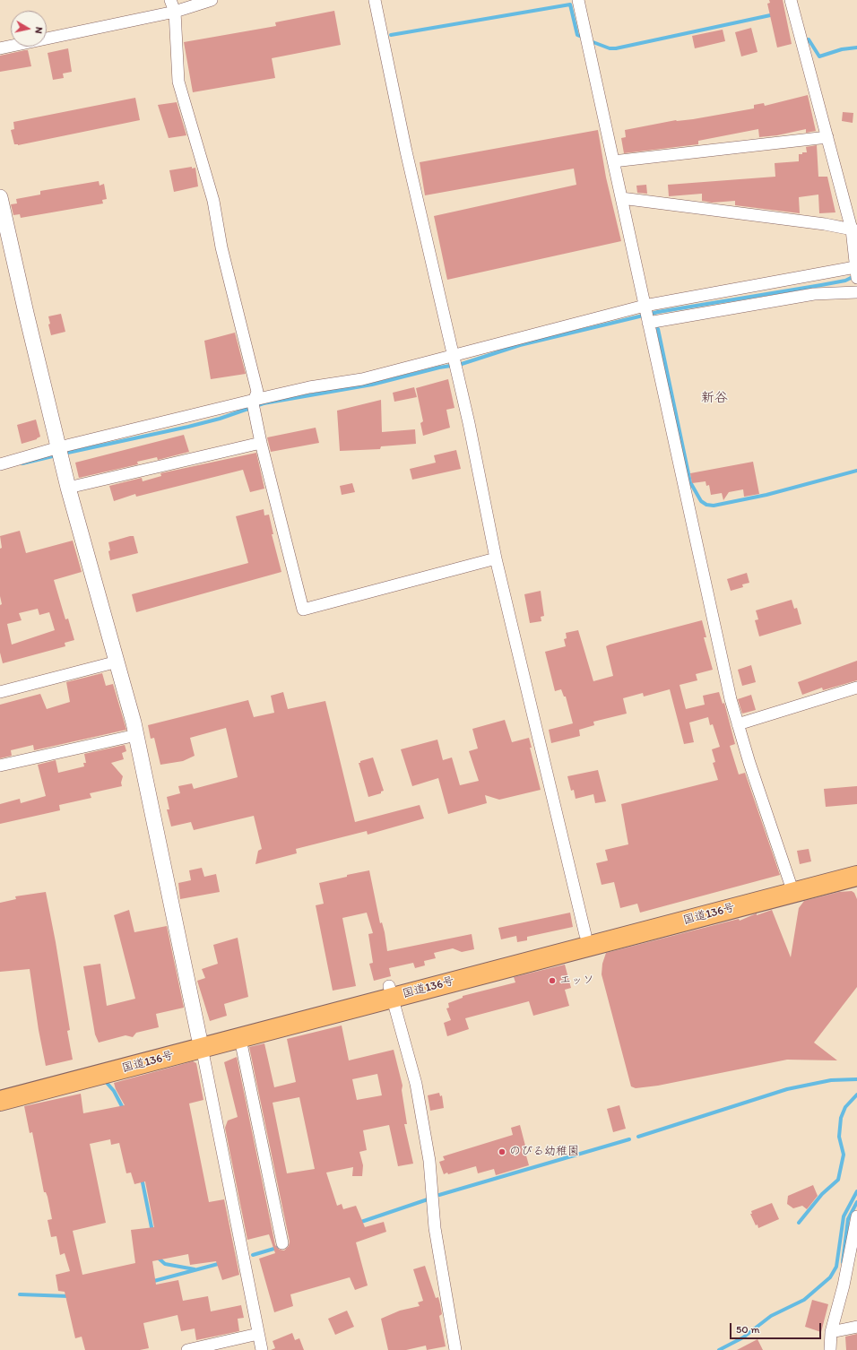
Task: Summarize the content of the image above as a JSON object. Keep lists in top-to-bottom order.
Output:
{
  "streets": {
    "highway": ["国道136号"]
  },
  "districts": ["新谷"],
  "places": ["エッソ", "のびる幼稚園"],
  "scale_bar": "50 m",
  "north": "right"
}
